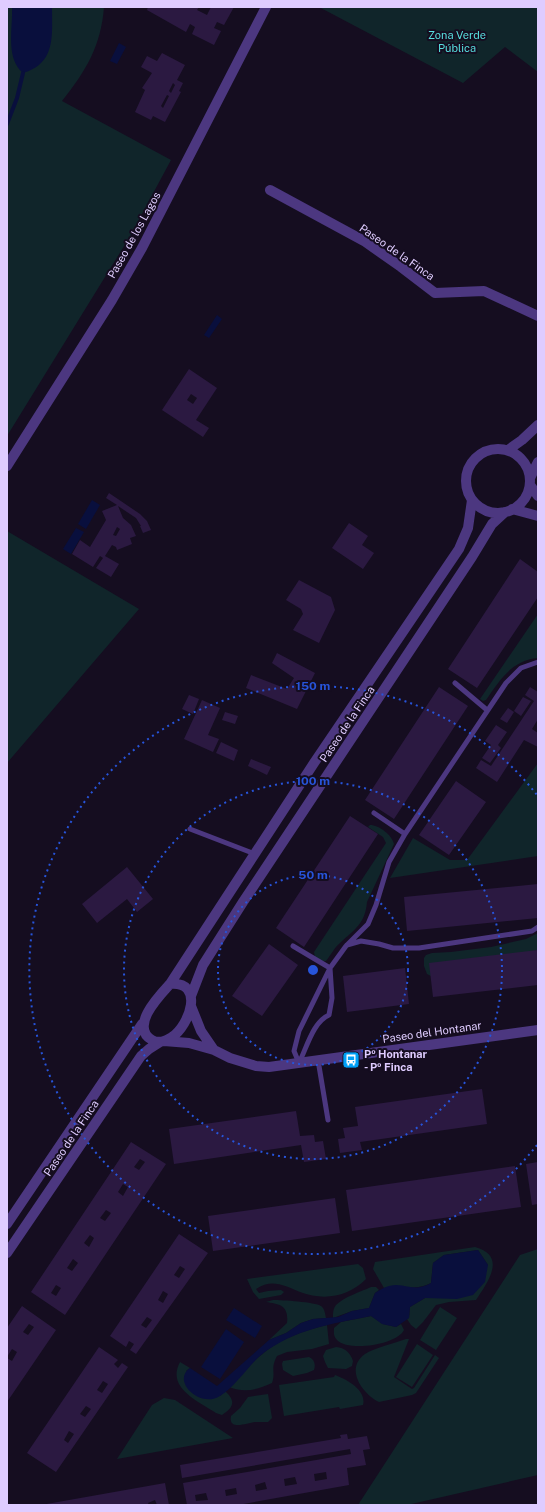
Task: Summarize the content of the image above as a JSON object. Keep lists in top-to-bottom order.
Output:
{
  "streets": {
    "street": ["Paseo de los Lagos", "Paseo de la Finca", "Paseo del Hontanar"]
  },
  "crossings": [
    ["Paseo de la Finca", "Paseo del Hontanar"]
  ],
  "parks": ["Zona Verde Pública"],
  "places": {
    "bus stop": ["Pº Hontanar - Pº Finca"]
  },
  "rings": ["150 m", "100 m", "50 m"]
}
